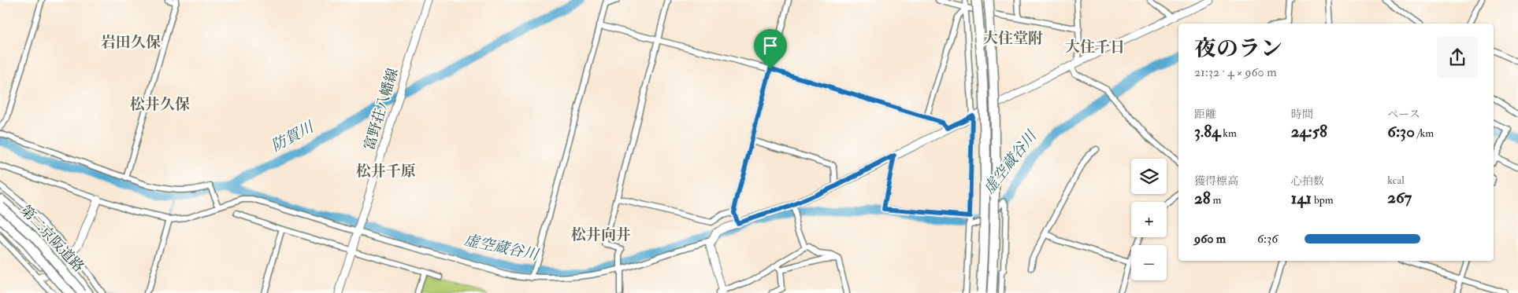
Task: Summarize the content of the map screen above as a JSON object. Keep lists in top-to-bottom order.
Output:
{
  "streets": {
    "highway": ["第二京阪道路"],
    "street": ["富野荘八幡線"]
  },
  "districts": [
    "大住堂附",
    "岩田久保",
    "大住千日",
    "松井久保",
    "松井千原",
    "松井向井"
  ],
  "water": ["防賀川", "虚空蔵谷川"],
  "page": {
    "heading": ["夜のラン", "21:32 · 4 × 960 m"],
    "stats": [
      ["距離", "3.84 km"],
      ["時間", "24:58"],
      ["ペース", "6:30 /km"],
      ["獲得標高", "28 m"],
      ["心拍数", "141 bpm"],
      ["kcal", "267"]
    ],
    "map_buttons": ["+", "−"],
    "list": [
      {
        "name": "960 m",
        "note": "6:36"
      }
    ]
  }
}
